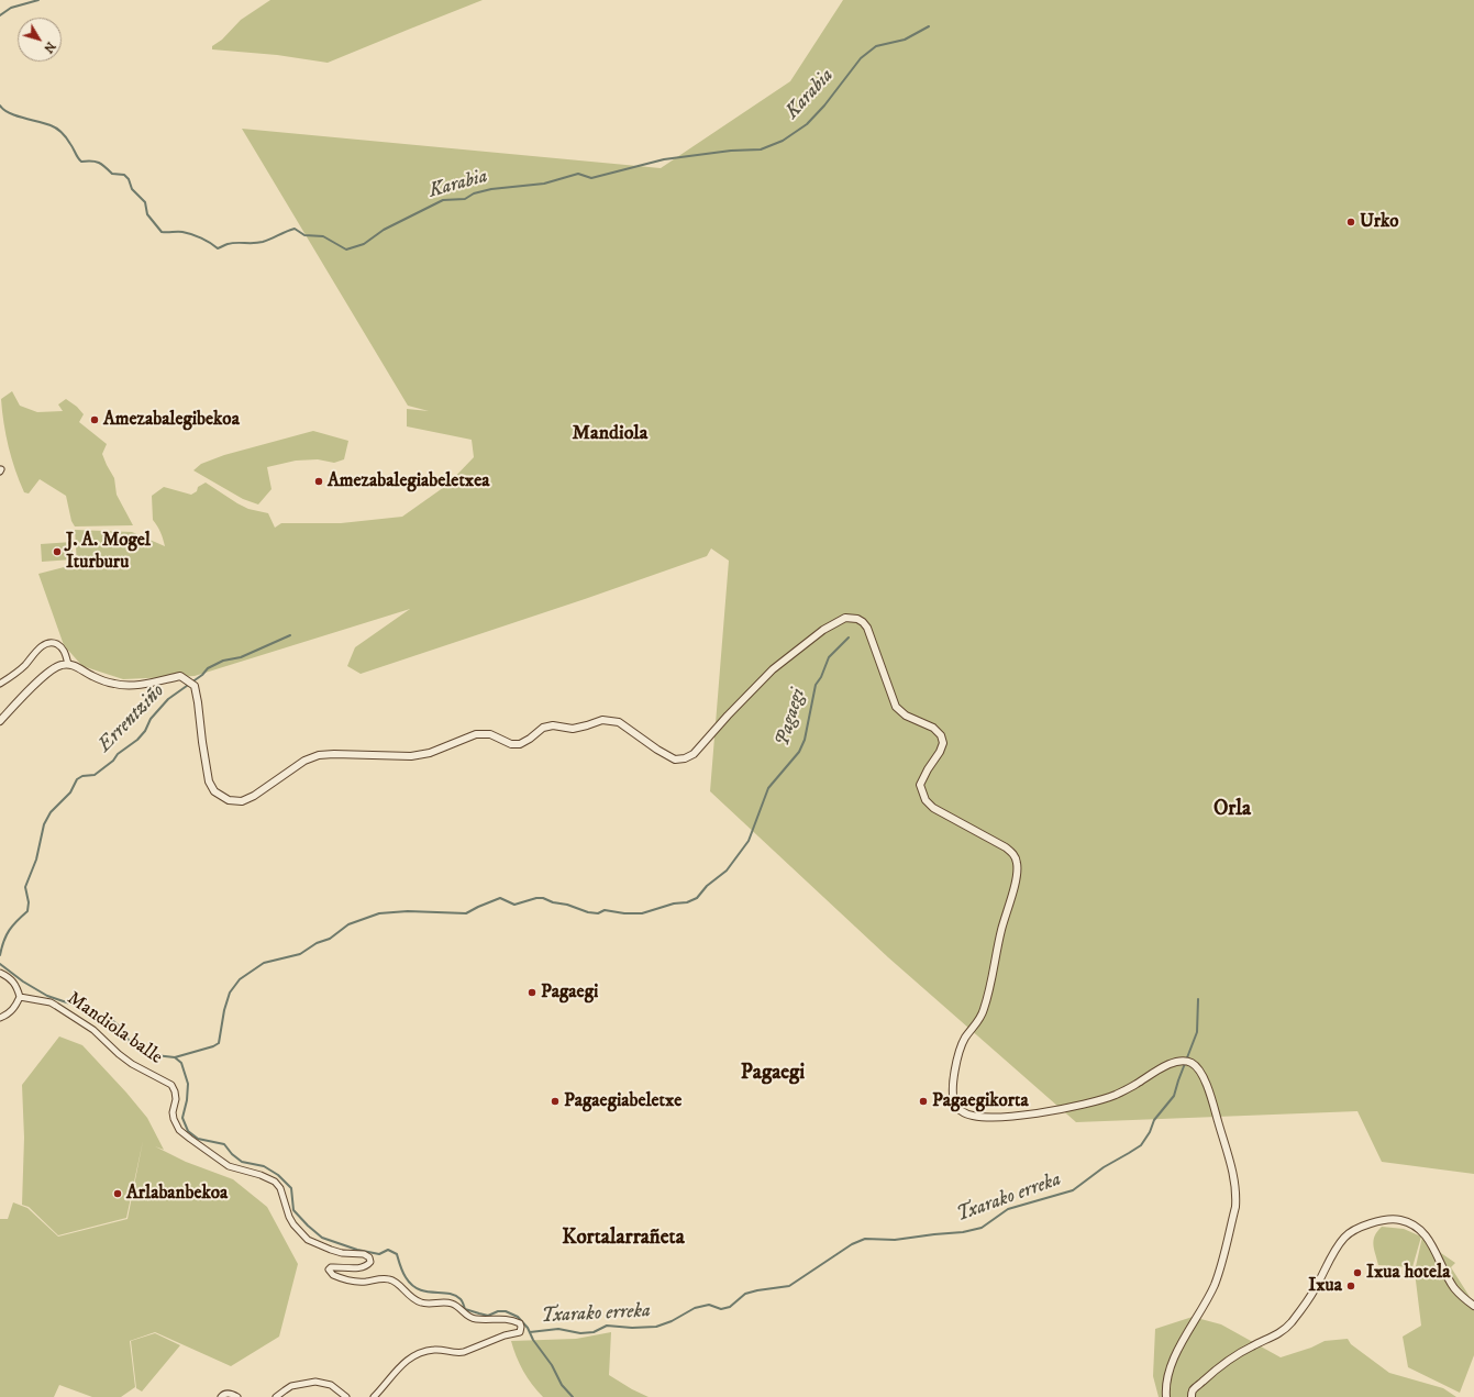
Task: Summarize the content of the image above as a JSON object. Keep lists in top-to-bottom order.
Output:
{
  "streets": {
    "street": ["Mandiola balle"]
  },
  "districts": [
    "Mandiola",
    "Orla",
    "Pagaegi",
    "Kortalarrañeta"
  ],
  "water": [
    "Karabia",
    "Pagaegi",
    "Errentziño",
    "Txarako erreka"
  ],
  "places": [
    "Urko",
    "Amezabalegibekoa",
    "Amezabalegiabeletxea",
    "J. A. Mogel Iturburu",
    "Pagaegi",
    "Pagaegiabeletxe",
    "Pagaegikorta",
    "Arlabanbekoa",
    "Ixua hotela",
    "Ixua"
  ],
  "north": "bottom right"
}
